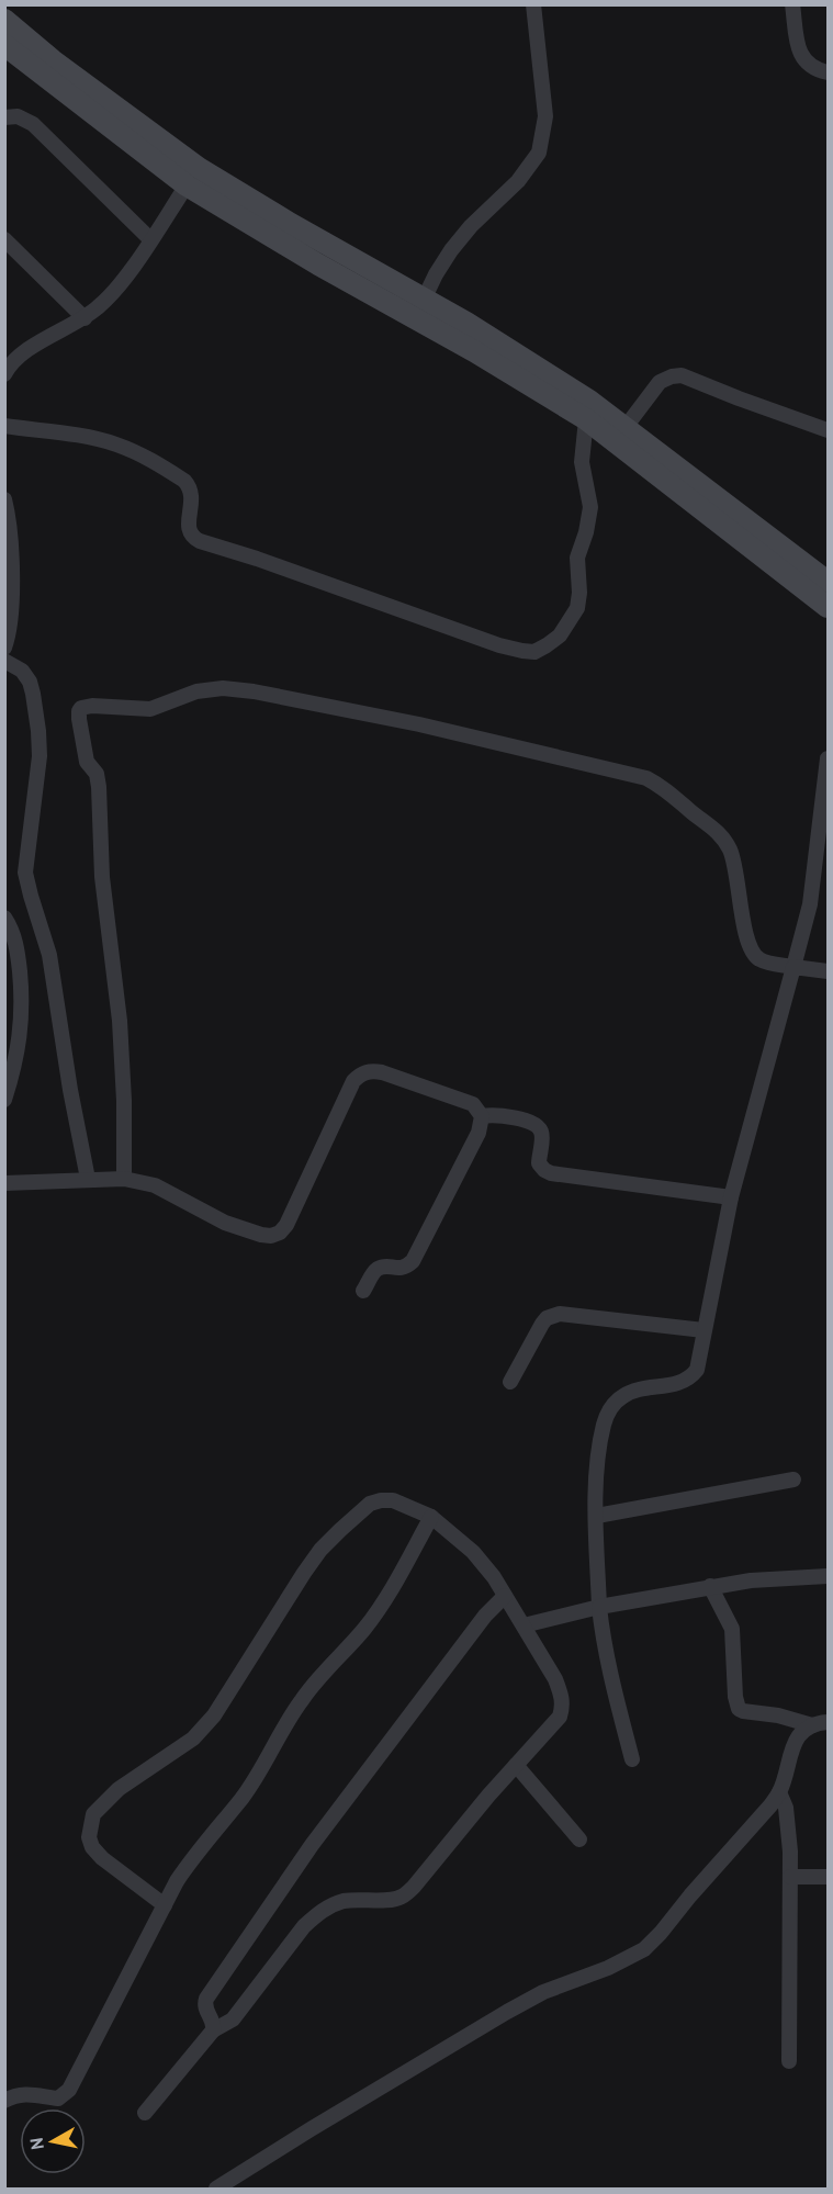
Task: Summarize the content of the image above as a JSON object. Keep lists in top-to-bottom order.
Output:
{
  "north": "left"
}
